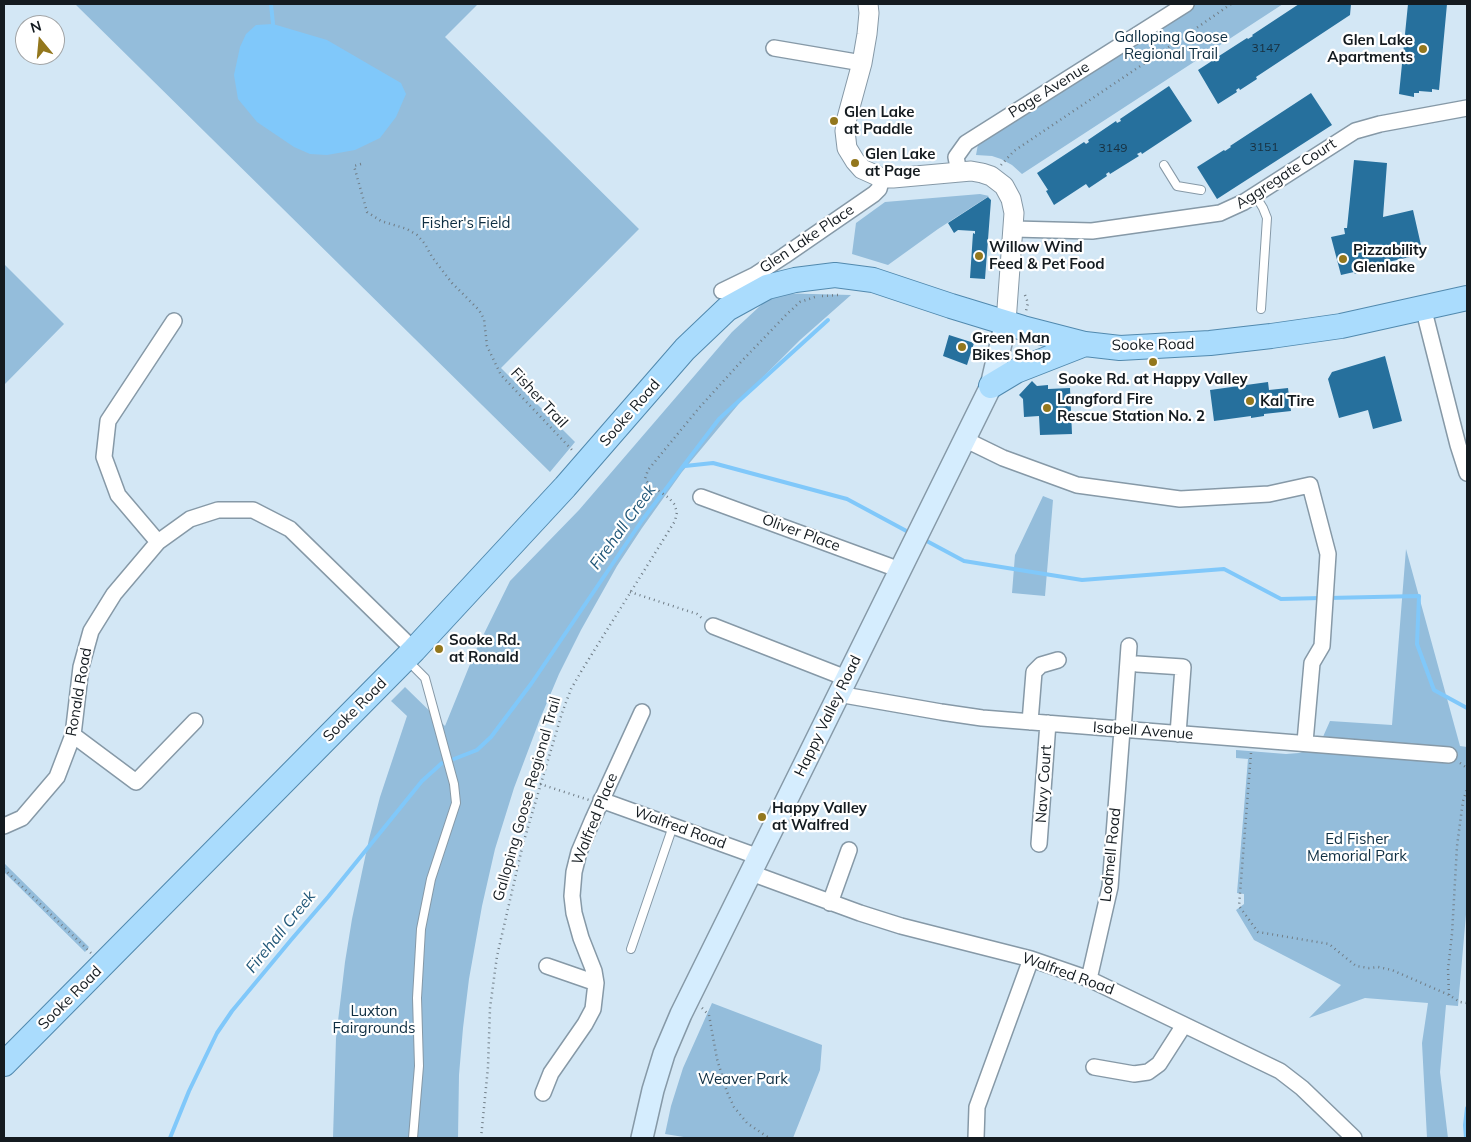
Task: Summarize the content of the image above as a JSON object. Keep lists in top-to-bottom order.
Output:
{
  "streets": {
    "main road": ["Sooke Road", "Happy Valley Road"],
    "street": [
      "Page Avenue",
      "Aggregate Court",
      "Glen Lake Place",
      "Oliver Place",
      "Ronald Road",
      "Isabell Avenue",
      "Navy Court",
      "Walfred Place",
      "Walfred Road",
      "Lodmell Road"
    ],
    "path": ["Fisher Trail", "Galloping Goose Regional Trail"]
  },
  "crossings": [
    ["Sooke Road", "Fisher Trail"],
    ["Sooke Road", "Ronald Road"],
    ["Sooke Road", "Happy Valley Road"],
    ["Oliver Place", "Happy Valley Road"],
    ["Happy Valley Road", "Isabell Avenue"],
    ["Happy Valley Road", "Walfred Road"],
    ["Isabell Avenue", "Navy Court"],
    ["Isabell Avenue", "Lodmell Road"],
    ["Walfred Place", "Walfred Road"],
    ["Walfred Road", "Lodmell Road"]
  ],
  "water": ["Firehall Creek"],
  "parks": [
    "Galloping Goose Regional Trail",
    "Fisher's Field",
    "Ed Fisher Memorial Park",
    "Luxton Fairgrounds",
    "Weaver Park"
  ],
  "places": [
    "Glen Lake Apartments",
    "Glen Lake at Paddle",
    "Glen Lake at Page",
    "Willow Wind Feed & Pet Food",
    "Pizzability Glenlake",
    "Green Man Bikes Shop",
    "Sooke Rd. at Happy Valley",
    "Kal Tire",
    "Langford Fire Rescue Station No. 2",
    "Sooke Rd. at Ronald",
    "Happy Valley at Walfred"
  ],
  "house_numbers": ["3147", "3151", "3149"],
  "north": "top"
}
